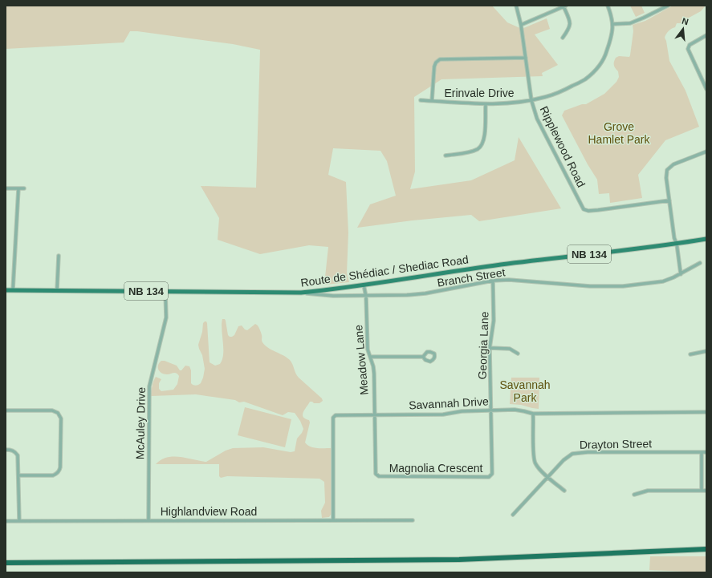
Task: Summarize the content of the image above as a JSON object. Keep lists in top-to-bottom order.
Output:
{
  "streets": {
    "main road": ["NB 134", "Route de Shédiac / Shediac Road"],
    "street": [
      "Erinvale Drive",
      "Ripplewood Road",
      "Branch Street",
      "Georgia Lane",
      "Meadow Lane",
      "Savannah Drive",
      "McAuley Drive",
      "Drayton Street",
      "Magnolia Crescent",
      "Highlandview Road"
    ]
  },
  "crossings": [
    ["Erinvale Drive", "Ripplewood Road"],
    ["Route de Shédiac / Shediac Road", "Branch Street"],
    ["Route de Shédiac / Shediac Road", "Meadow Lane"],
    ["Route de Shédiac / Shediac Road", "McAuley Drive"],
    ["Branch Street", "Georgia Lane"],
    ["Branch Street", "Meadow Lane"],
    ["Georgia Lane", "Savannah Drive"],
    ["Georgia Lane", "Magnolia Crescent"],
    ["Meadow Lane", "Savannah Drive"],
    ["Meadow Lane", "Magnolia Crescent"],
    ["Savannah Drive", "Magnolia Crescent"],
    ["Savannah Drive", "Highlandview Road"],
    ["McAuley Drive", "Highlandview Road"]
  ],
  "parks": ["Grove Hamlet Park", "Savannah Park"],
  "north": "top"
}
